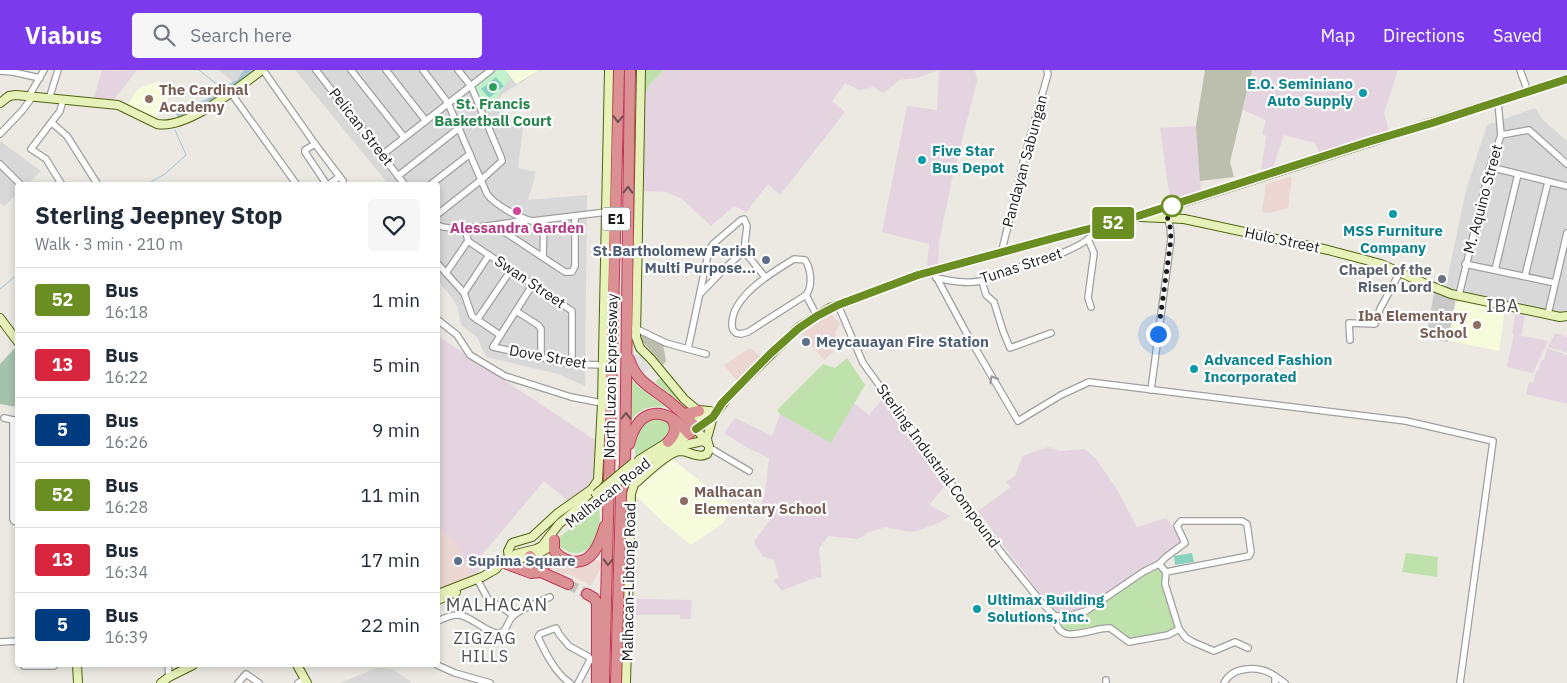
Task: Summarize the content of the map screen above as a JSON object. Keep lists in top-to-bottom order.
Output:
{
  "streets": {
    "highway": ["E1", "North Luzon Expressway"],
    "main road": ["Hulo Street", "Malhacan Road", "Malhacan-Libtong Road"],
    "street": [
      "Pelican Street",
      "Pandayan Sabungan",
      "M. Aquino Street",
      "Tunas Street",
      "Swan Street",
      "Dove Street",
      "Sterling Industrial Compound"
    ]
  },
  "crossings": [
    ["Pandayan Sabungan", "Malhacan Road"],
    ["M. Aquino Street", "Hulo Street"],
    ["M. Aquino Street", "Malhacan Road"],
    ["Hulo Street", "Malhacan Road"],
    ["Tunas Street", "Malhacan Road"],
    ["Swan Street", "Dove Street"],
    ["North Luzon Expressway", "Malhacan Road"],
    ["Sterling Industrial Compound", "Malhacan Road"]
  ],
  "districts": ["IBA", "MALHACAN", "ZIGZAG HILLS"],
  "places": [
    "St. Francis Basketball Court",
    "E.O. Seminiano Auto Supply",
    "The Cardinal Academy",
    "Five Star Bus Depot",
    "Alessandra Garden",
    "MSS Furniture Company",
    "St.Bartholomew Parish Multi Purpose...",
    "Chapel of the Risen Lord",
    "Iba Elementary School",
    "Meycauayan Fire Station",
    "Advanced Fashion Incorporated",
    "Malhacan Elementary School",
    "Supima Square",
    "Ultimax Building Solutions, Inc."
  ],
  "lines": ["bus line 52"],
  "page": {
    "header": "Viabus",
    "search": "Search here",
    "nav": ["Map", "Directions", "Saved"],
    "on_map": "52",
    "heading": ["Sterling Jeepney Stop", "Walk · 3 min · 210 m"],
    "list": [
      {
        "mark": "52",
        "name": "Bus",
        "note": "16:18",
        "value": "1 min"
      },
      {
        "mark": "13",
        "name": "Bus",
        "note": "16:22",
        "value": "5 min"
      },
      {
        "mark": "5",
        "name": "Bus",
        "note": "16:26",
        "value": "9 min"
      },
      {
        "mark": "52",
        "name": "Bus",
        "note": "16:28",
        "value": "11 min"
      },
      {
        "mark": "13",
        "name": "Bus",
        "note": "16:34",
        "value": "17 min"
      },
      {
        "mark": "5",
        "name": "Bus",
        "note": "16:39",
        "value": "22 min"
      }
    ]
  }
}
